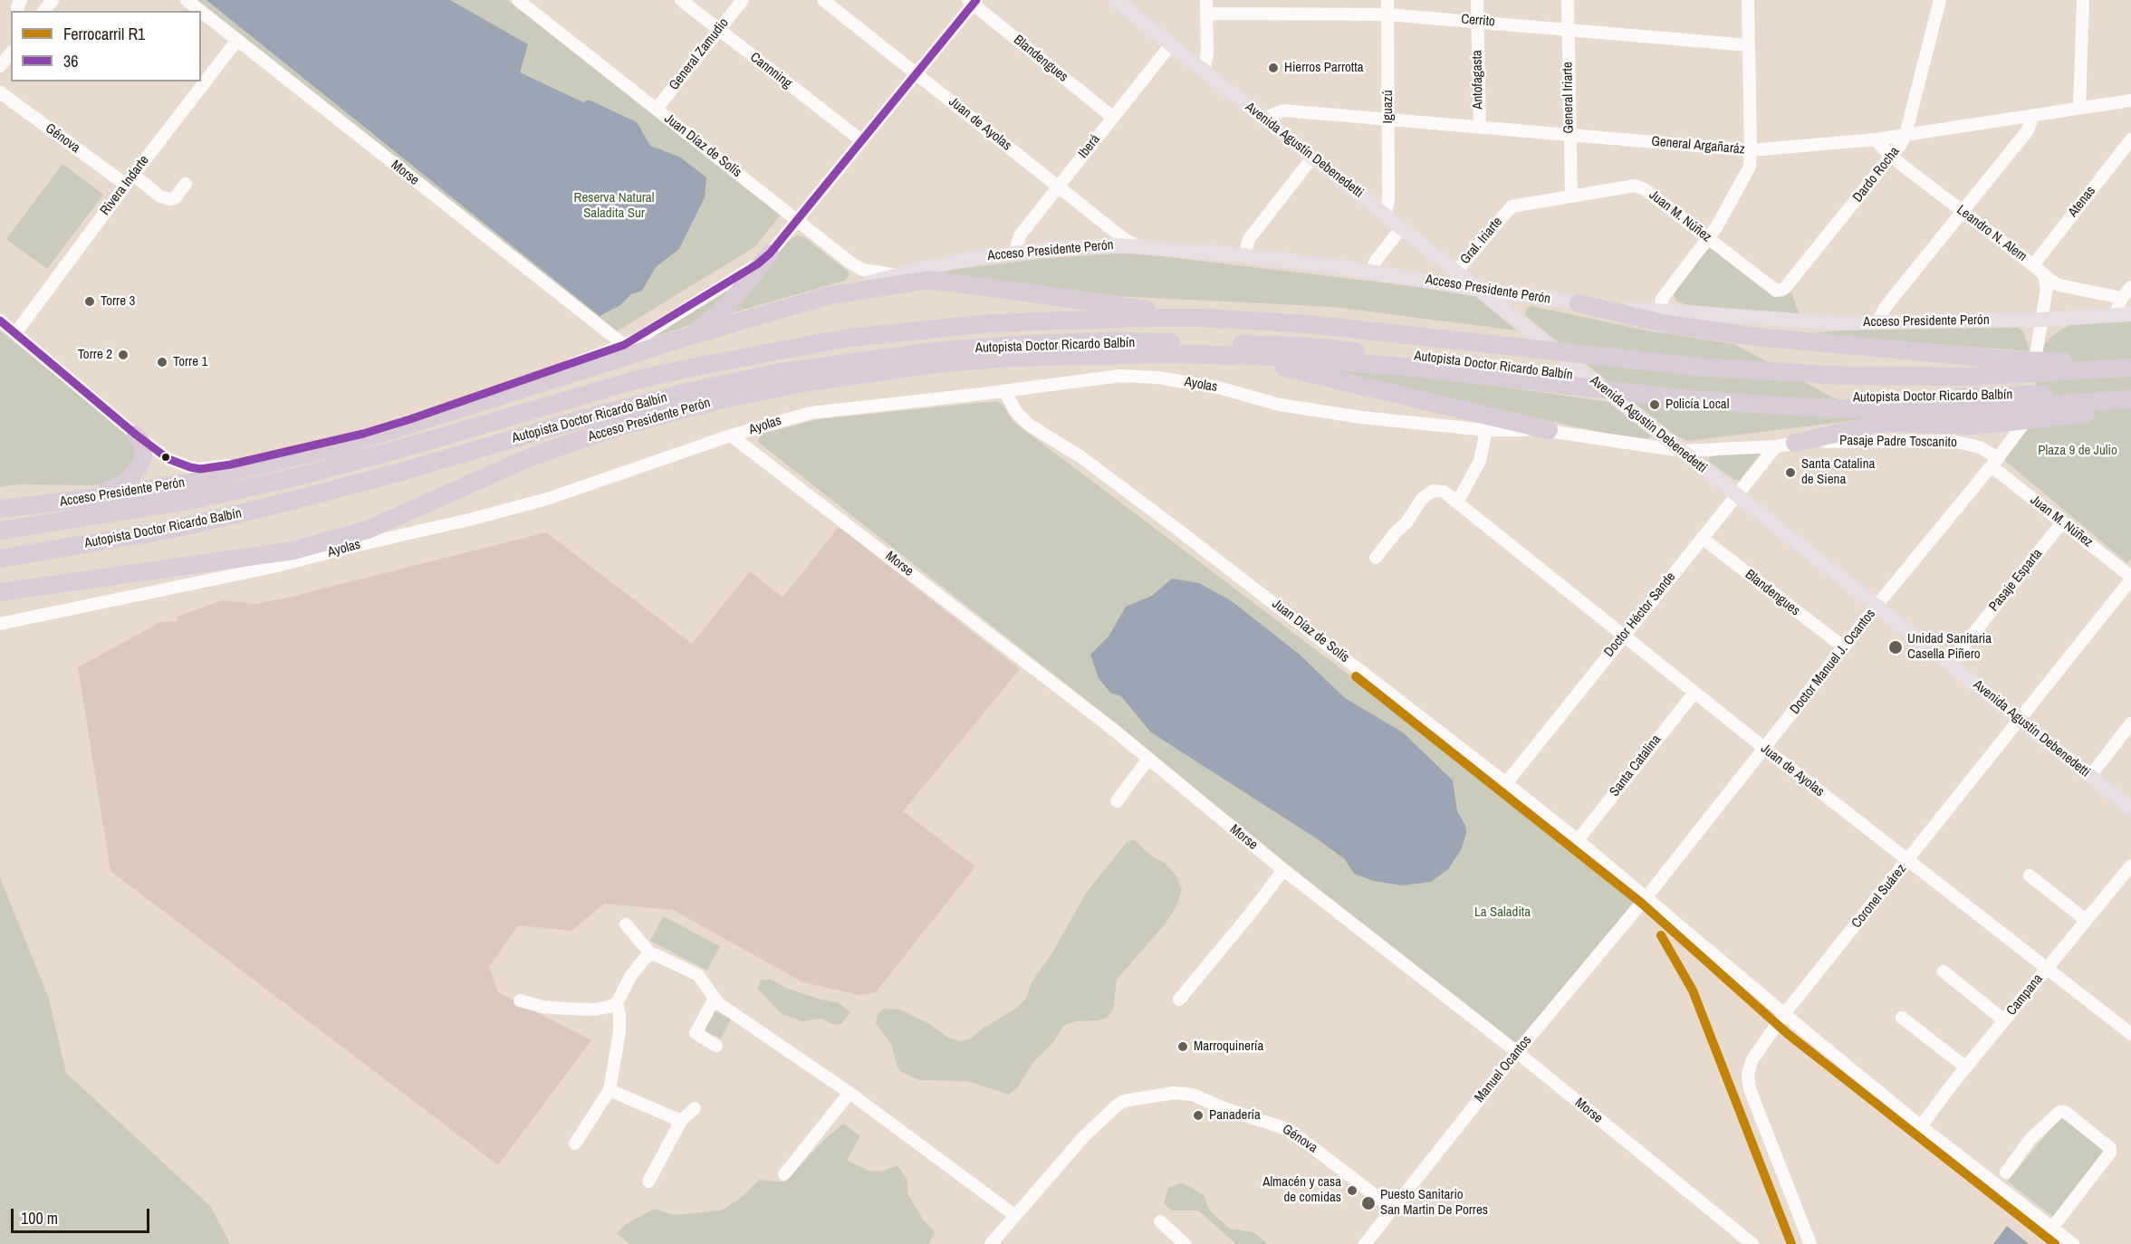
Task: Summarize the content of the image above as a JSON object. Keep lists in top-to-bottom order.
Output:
{
  "streets": {
    "highway": ["Acceso Presidente Perón", "Autopista Doctor Ricardo Balbín"],
    "main road": ["Avenida Agustín Debenedetti"],
    "street": [
      "Cerrito",
      "General Zamudio",
      "Blandengues",
      "Cannning",
      "Antofagasta",
      "General Iriarte",
      "Iguazú",
      "Juan de Ayolas",
      "Génova",
      "Juan Díaz de Solís",
      "General Argañaráz",
      "Iberá",
      "Morse",
      "Dardo Rocha",
      "Rivera Indarte",
      "Atenas",
      "Juan M. Núñez",
      "Leandro N. Alem",
      "Gral. Iriarte",
      "Ayolas",
      "Pasaje Padre Toscanito",
      "Pasaje Esparta",
      "Doctor Héctor Sande",
      "Doctor Manuel J. Ocantos",
      "Santa Catalina",
      "Coronel Suárez",
      "Campana",
      "Manuel Ocantos"
    ]
  },
  "crossings": [
    ["Cerrito", "Antofagasta"],
    ["Cerrito", "General Iriarte"],
    ["Cerrito", "Iguazú"],
    ["General Zamudio", "Cannning"],
    ["General Zamudio", "Juan Díaz de Solís"],
    ["Blandengues", "Iberá"],
    ["Blandengues", "Doctor Héctor Sande"],
    ["Blandengues", "Doctor Manuel J. Ocantos"],
    ["Antofagasta", "General Argañaráz"],
    ["General Iriarte", "General Argañaráz"],
    ["General Iriarte", "Juan M. Núñez"],
    ["Iguazú", "General Argañaráz"],
    ["Iguazú", "Avenida Agustín Debenedetti"],
    ["Juan de Ayolas", "Iberá"],
    ["Juan de Ayolas", "Acceso Presidente Perón"],
    ["Juan de Ayolas", "Doctor Héctor Sande"],
    ["Juan de Ayolas", "Doctor Manuel J. Ocantos"],
    ["Juan de Ayolas", "Santa Catalina"],
    ["Juan de Ayolas", "Coronel Suárez"],
    ["Juan de Ayolas", "Campana"],
    ["Génova", "Rivera Indarte"],
    ["Génova", "Manuel Ocantos"],
    ["Juan Díaz de Solís", "Acceso Presidente Perón"],
    ["Juan Díaz de Solís", "Ayolas"],
    ["Juan Díaz de Solís", "Doctor Héctor Sande"],
    ["Juan Díaz de Solís", "Doctor Manuel J. Ocantos"],
    ["Juan Díaz de Solís", "Santa Catalina"],
    ["Juan Díaz de Solís", "Coronel Suárez"],
    ["Juan Díaz de Solís", "Campana"],
    ["Juan Díaz de Solís", "Manuel Ocantos"],
    ["General Argañaráz", "Avenida Agustín Debenedetti"],
    ["General Argañaráz", "Dardo Rocha"],
    ["General Argañaráz", "Leandro N. Alem"],
    ["Iberá", "Avenida Agustín Debenedetti"],
    ["Iberá", "Acceso Presidente Perón"],
    ["Avenida Agustín Debenedetti", "Gral. Iriarte"],
    ["Avenida Agustín Debenedetti", "Acceso Presidente Perón"],
    ["Avenida Agustín Debenedetti", "Ayolas"],
    ["Avenida Agustín Debenedetti", "Pasaje Padre Toscanito"],
    ["Avenida Agustín Debenedetti", "Pasaje Esparta"],
    ["Avenida Agustín Debenedetti", "Doctor Héctor Sande"],
    ["Avenida Agustín Debenedetti", "Doctor Manuel J. Ocantos"],
    ["Avenida Agustín Debenedetti", "Coronel Suárez"],
    ["Morse", "Rivera Indarte"],
    ["Morse", "Ayolas"],
    ["Morse", "Manuel Ocantos"],
    ["Dardo Rocha", "Juan M. Núñez"],
    ["Dardo Rocha", "Leandro N. Alem"],
    ["Atenas", "Leandro N. Alem"],
    ["Juan M. Núñez", "Gral. Iriarte"],
    ["Juan M. Núñez", "Pasaje Padre Toscanito"],
    ["Juan M. Núñez", "Pasaje Esparta"],
    ["Juan M. Núñez", "Doctor Manuel J. Ocantos"],
    ["Juan M. Núñez", "Coronel Suárez"],
    ["Acceso Presidente Perón", "Autopista Doctor Ricardo Balbín"],
    ["Acceso Presidente Perón", "Ayolas"],
    ["Ayolas", "Pasaje Padre Toscanito"],
    ["Pasaje Padre Toscanito", "Doctor Héctor Sande"],
    ["Pasaje Padre Toscanito", "Doctor Manuel J. Ocantos"],
    ["Doctor Manuel J. Ocantos", "Manuel Ocantos"]
  ],
  "parks": ["Reserva Natural Saladita Sur", "Plaza 9 de Julio", "La Saladita"],
  "places": [
    "Hierros Parrotta",
    "Torre 3",
    "Torre 2",
    "Torre 1",
    "Policía Local",
    "Santa Catalina de Siena",
    "Unidad Sanitaria Casella Piñero",
    "Marroquinería",
    "Panadería",
    "Almacén y casa de comidas",
    "Puesto Sanitario San Martin De Porres"
  ],
  "lines": ["transit line 36", "rail line R1"],
  "legend": ["Ferrocarril R1", "36"],
  "scale_bar": "100 m"
}
